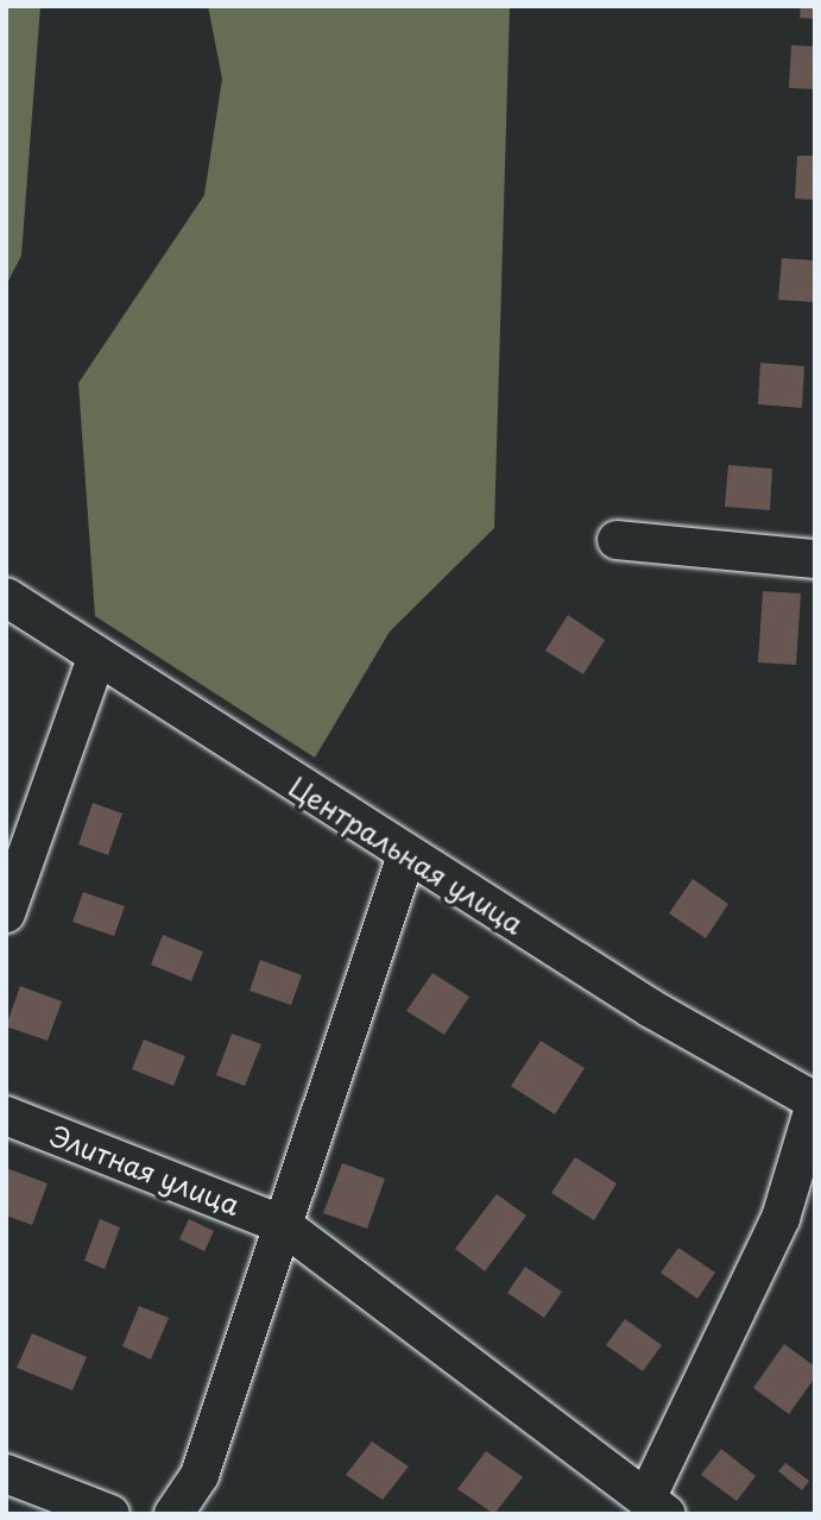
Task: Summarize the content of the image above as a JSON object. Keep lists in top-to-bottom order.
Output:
{
  "streets": {
    "street": ["Центральная улица", "Элитная улица"]
  }
}
